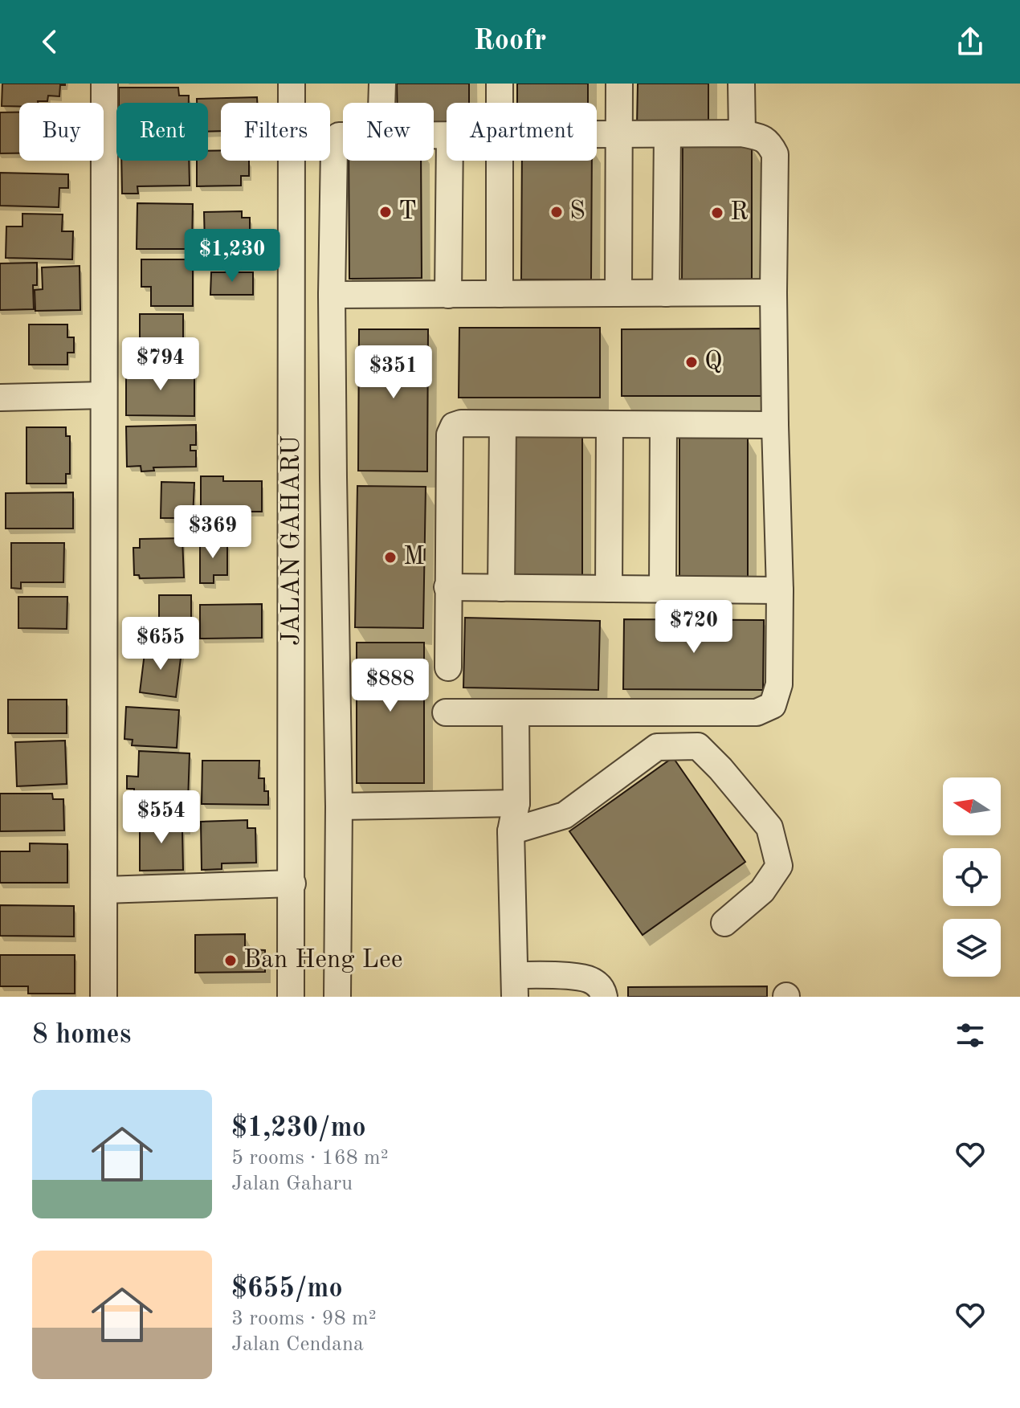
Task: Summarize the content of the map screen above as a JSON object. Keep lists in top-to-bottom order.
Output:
{
  "streets": {
    "street": ["JALAN GAHARU"]
  },
  "places": [
    "T",
    "S",
    "R",
    "Q",
    "M",
    "Ban Heng Lee"
  ],
  "north": "left",
  "page": {
    "header": "Roofr",
    "chip": [
      "Buy",
      "Rent",
      "Filters",
      "New",
      "Apartment"
    ],
    "price": [
      "$1,230",
      "$794",
      "$351",
      "$369",
      "$720",
      "$655",
      "$888",
      "$554"
    ],
    "heading": "8 homes",
    "list": [
      {
        "name": "$1,230/mo",
        "note": "5 rooms · 168 m² · Jalan Gaharu"
      },
      {
        "name": "$655/mo",
        "note": "3 rooms · 98 m² · Jalan Cendana"
      }
    ]
  }
}
